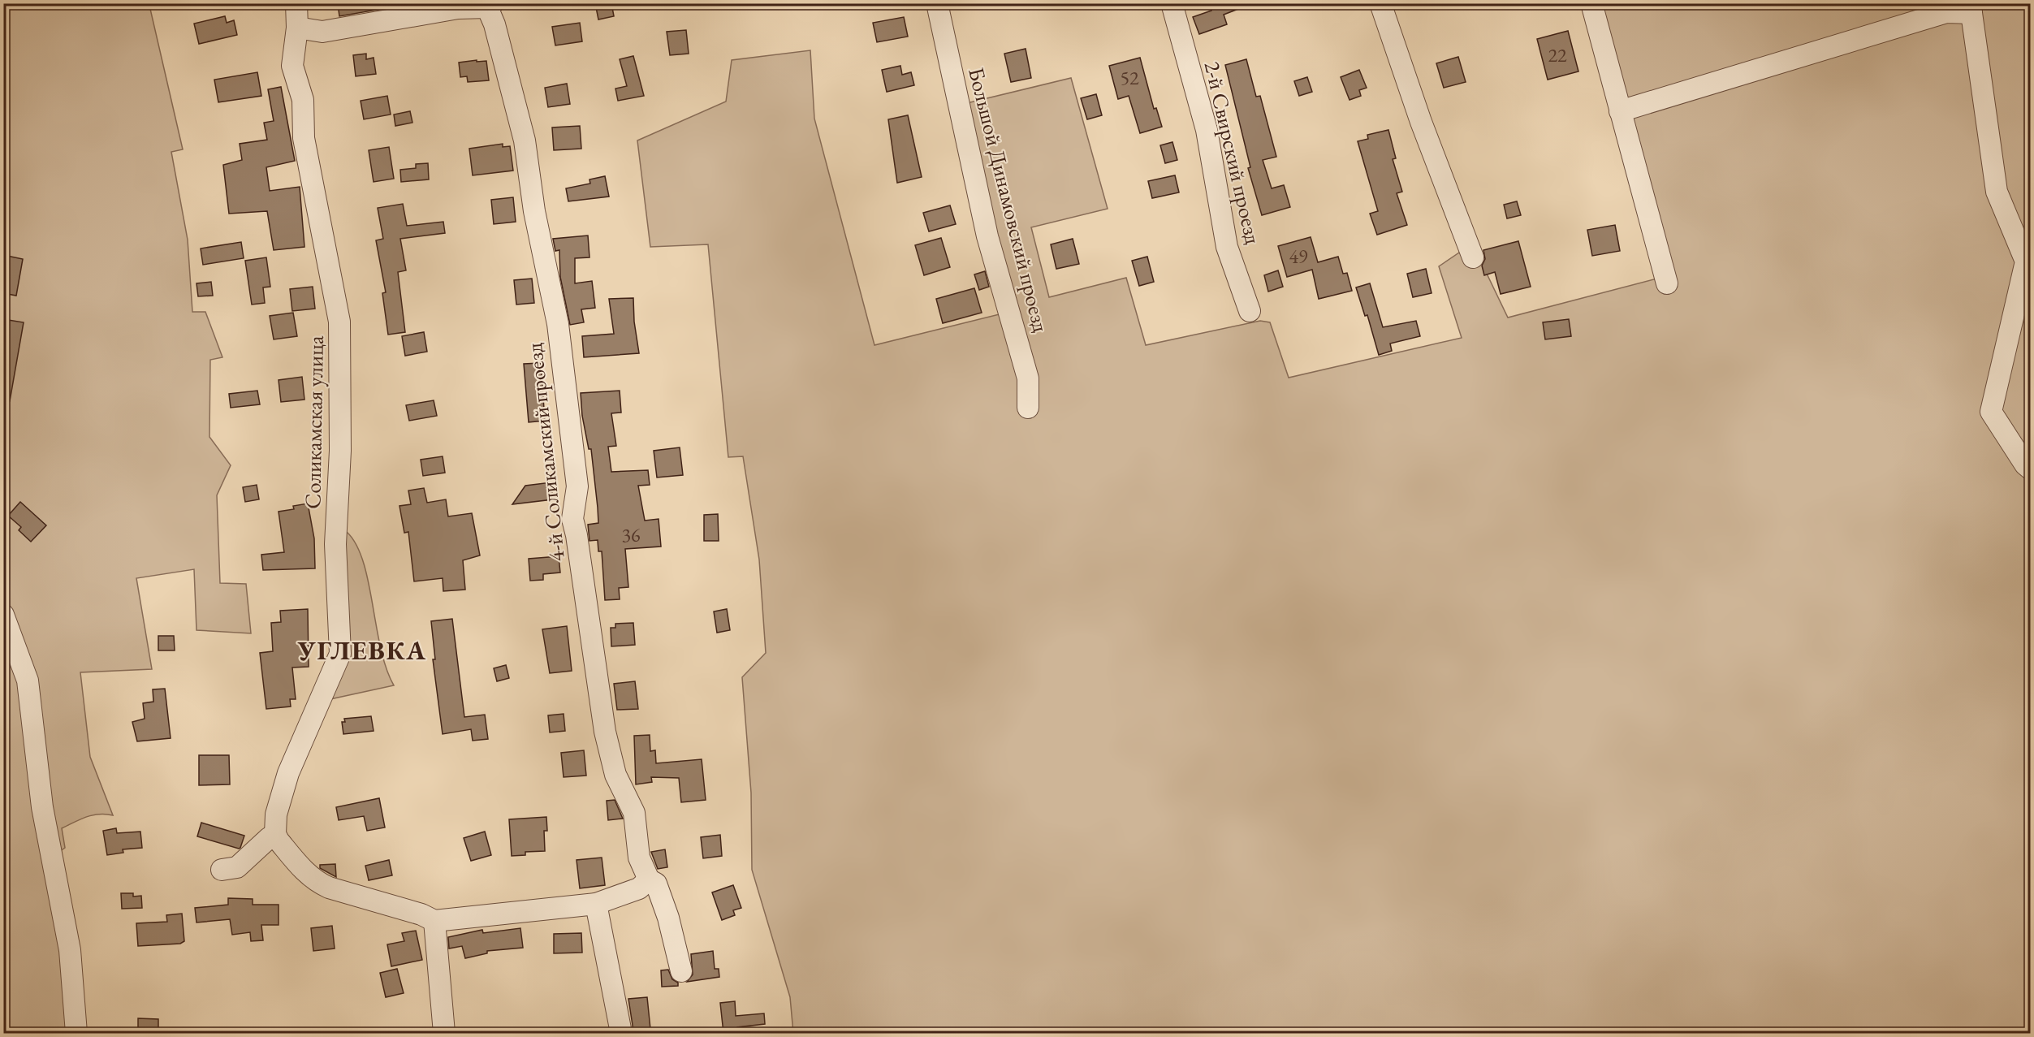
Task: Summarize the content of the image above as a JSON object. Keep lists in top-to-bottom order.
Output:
{
  "streets": {
    "street": [
      "2-й Свирский проезд",
      "Большой Динамовский проезд",
      "Соликамская улица",
      "4-й Соликамский проезд"
    ]
  },
  "districts": ["УГЛЕВКА"],
  "house_numbers": [
    "22",
    "52",
    "49",
    "36"
  ]
}
